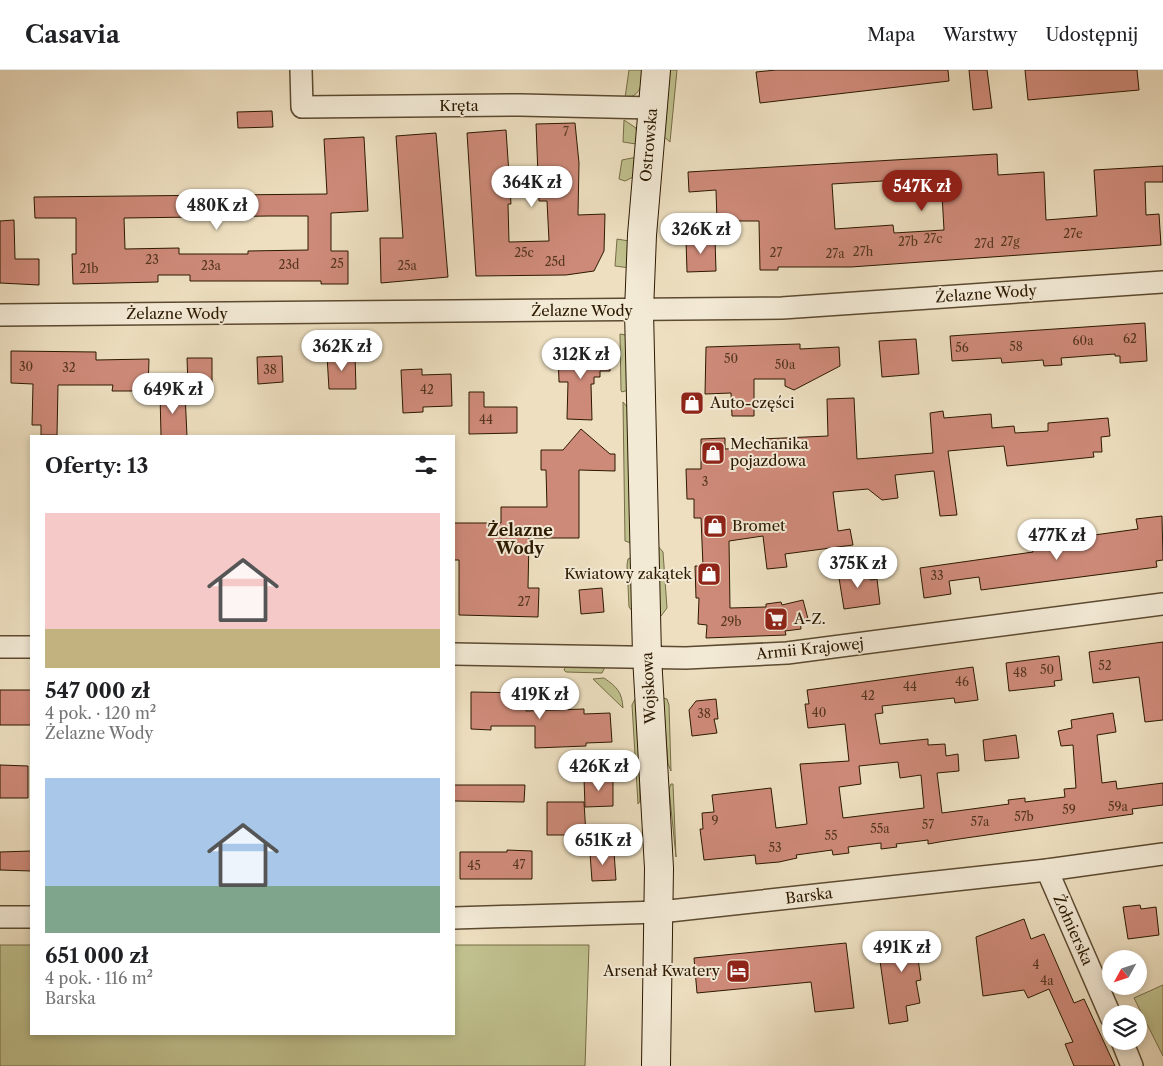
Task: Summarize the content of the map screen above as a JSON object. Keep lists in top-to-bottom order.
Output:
{
  "streets": {
    "street": [
      "Kręta",
      "Ostrowska",
      "Żelazne Wody",
      "Armii Krajowej",
      "Wojskowa",
      "Barska",
      "Żołnierska"
    ]
  },
  "crossings": [
    ["Kręta", "Ostrowska"],
    ["Ostrowska", "Żelazne Wody"],
    ["Ostrowska", "Wojskowa"],
    ["Żelazne Wody", "Wojskowa"],
    ["Armii Krajowej", "Wojskowa"],
    ["Wojskowa", "Barska"],
    ["Barska", "Żołnierska"]
  ],
  "districts": ["Żelazne Wody"],
  "places": {
    "shop": [
      "Auto-części",
      "Mechanika pojazdowa",
      "Bromet",
      "Kwiatowy zakątek"
    ],
    "supermarket": ["A-Z."],
    "hotel": ["Arsenał Kwatery"]
  },
  "house_numbers": [
    "7",
    "27e",
    "27c",
    "27b",
    "27g",
    "27d",
    "27h",
    "25c",
    "27",
    "27a",
    "23",
    "25d",
    "25",
    "23d",
    "23a",
    "25a",
    "21b",
    "62",
    "60a",
    "58",
    "56",
    "50",
    "50a",
    "30",
    "32",
    "38",
    "42",
    "44",
    "3",
    "33",
    "27",
    "29b",
    "52",
    "50",
    "48",
    "46",
    "44",
    "42",
    "40",
    "38",
    "59a",
    "59",
    "57b",
    "9",
    "57a",
    "57",
    "55a",
    "55",
    "53",
    "47",
    "45",
    "4",
    "4a"
  ],
  "north": "bottom left",
  "page": {
    "header": "Casavia",
    "nav": ["Mapa", "Warstwy", "Udostępnij"],
    "price": [
      "364K zł",
      "547K zł",
      "480K zł",
      "326K zł",
      "362K zł",
      "312K zł",
      "649K zł",
      "477K zł",
      "375K zł",
      "419K zł",
      "426K zł",
      "651K zł",
      "491K zł"
    ],
    "heading": "Oferty: 13",
    "list": [
      {
        "name": "547 000 zł",
        "note": "4 pok. · 120 m² · Żelazne Wody"
      },
      {
        "name": "651 000 zł",
        "note": "4 pok. · 116 m² · Barska"
      }
    ]
  }
}
